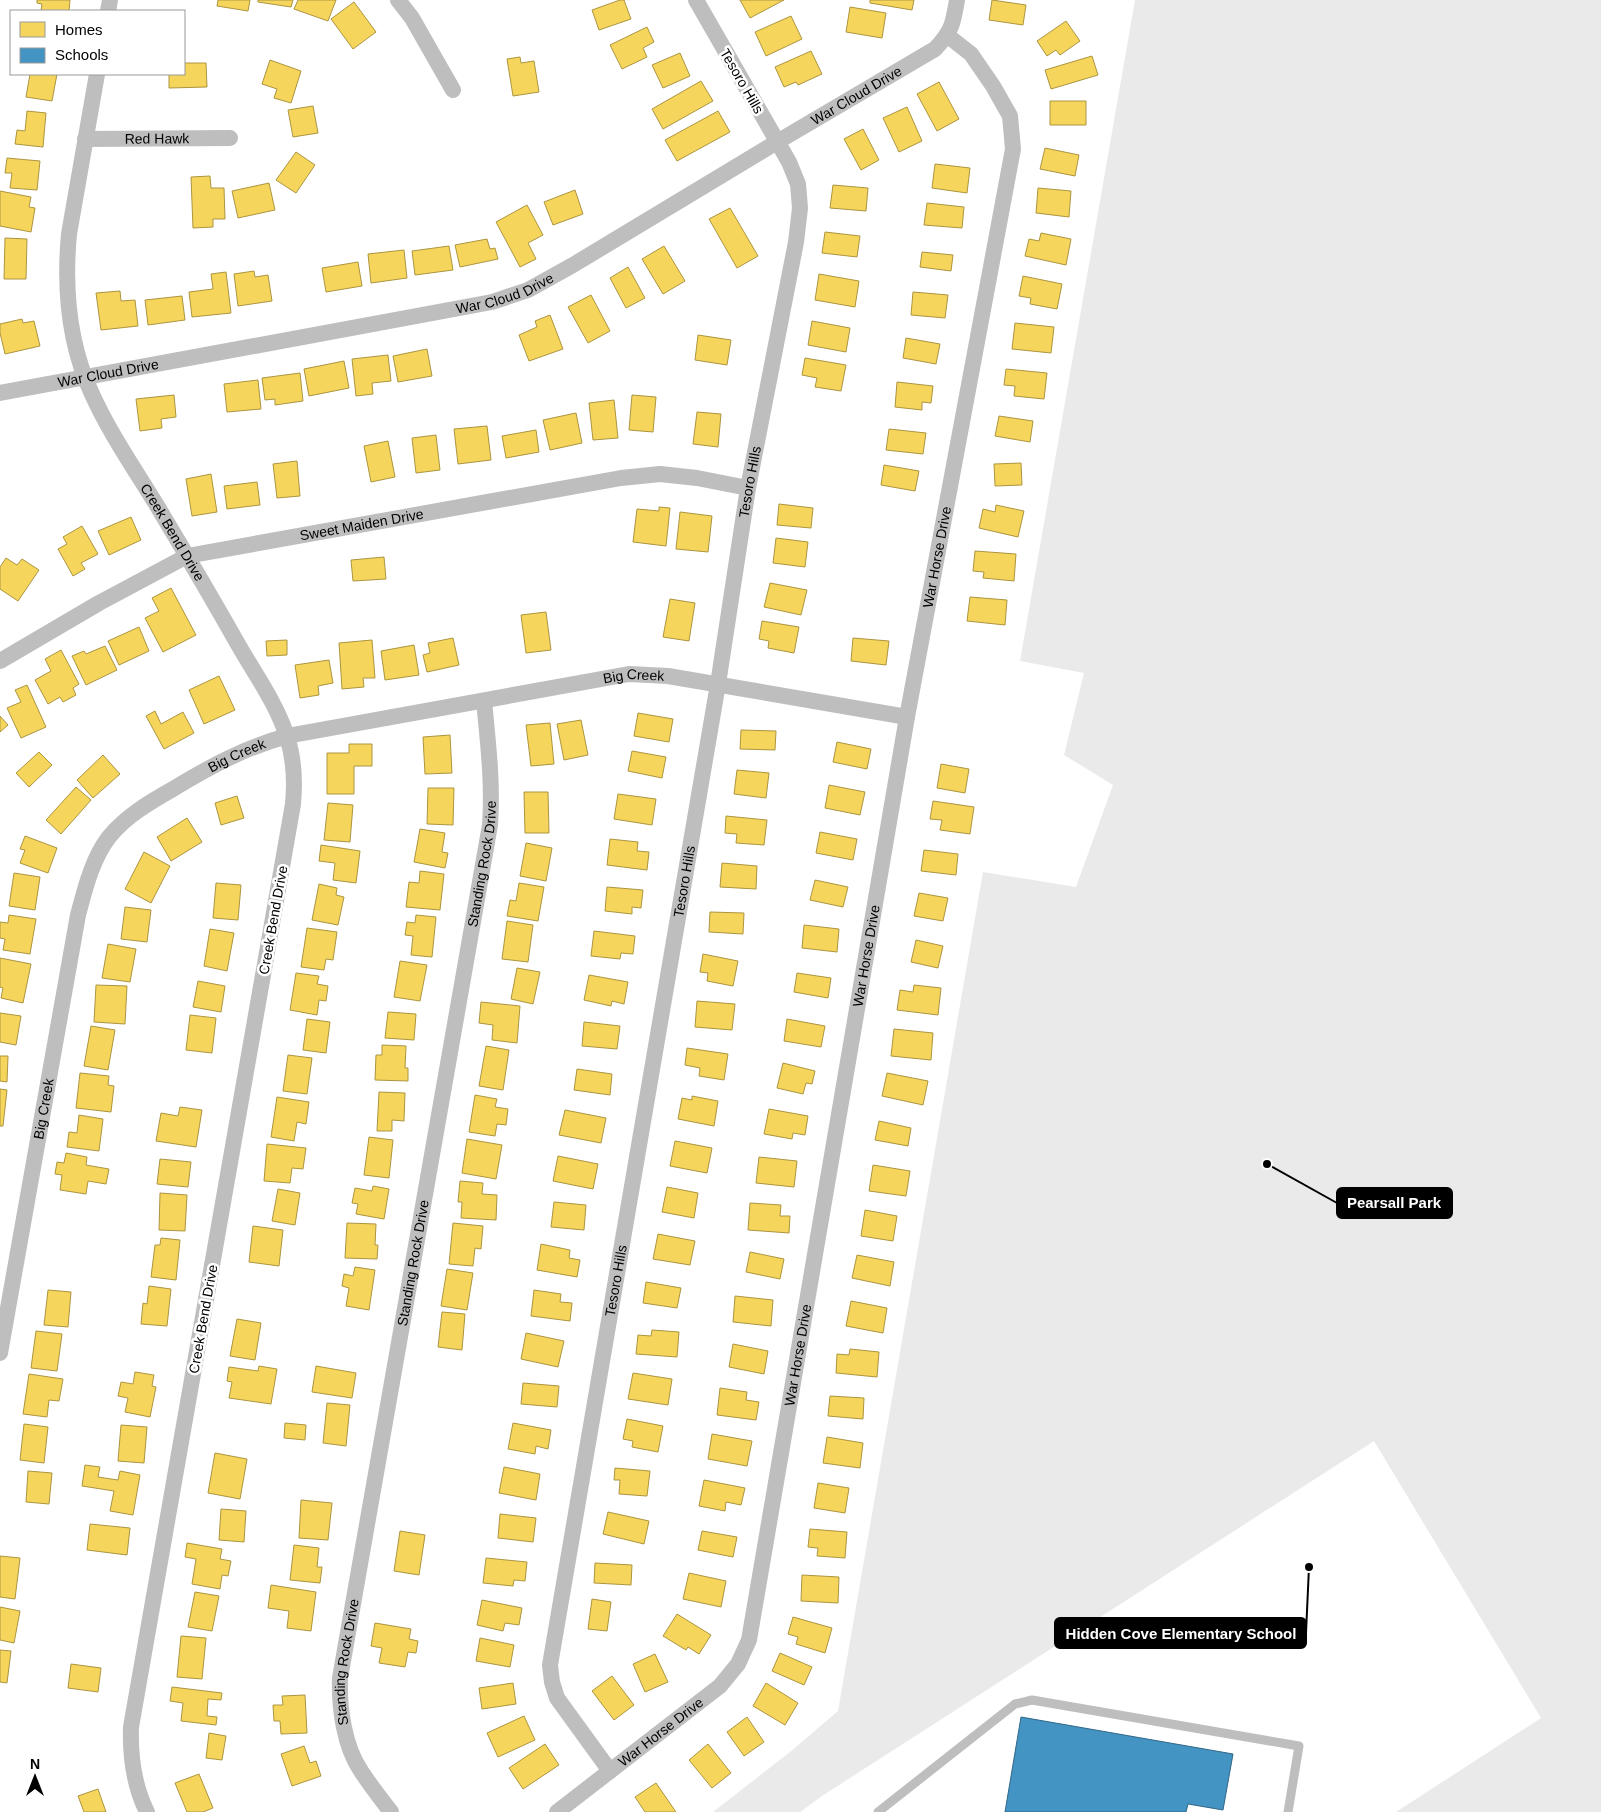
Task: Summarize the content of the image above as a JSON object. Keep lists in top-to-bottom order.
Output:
{
  "streets": {
    "street": [
      "Tesoro Hills",
      "War Cloud Drive",
      "Red Hawk",
      "Sweet Maiden Drive",
      "Creek Bend Drive",
      "War Horse Drive",
      "Big Creek",
      "Standing Rock Drive"
    ]
  },
  "crossings": [
    ["Tesoro Hills", "War Cloud Drive"],
    ["Tesoro Hills", "Sweet Maiden Drive"],
    ["Tesoro Hills", "War Horse Drive"],
    ["Tesoro Hills", "Big Creek"],
    ["War Cloud Drive", "Creek Bend Drive"],
    ["War Cloud Drive", "War Horse Drive"],
    ["Red Hawk", "Creek Bend Drive"],
    ["Sweet Maiden Drive", "Creek Bend Drive"],
    ["Creek Bend Drive", "Big Creek"],
    ["War Horse Drive", "Big Creek"],
    ["Big Creek", "Standing Rock Drive"]
  ],
  "places": ["Pearsall Park", "Hidden Cove Elementary School"],
  "legend": ["Homes", "Schools"],
  "north": "top"
}
